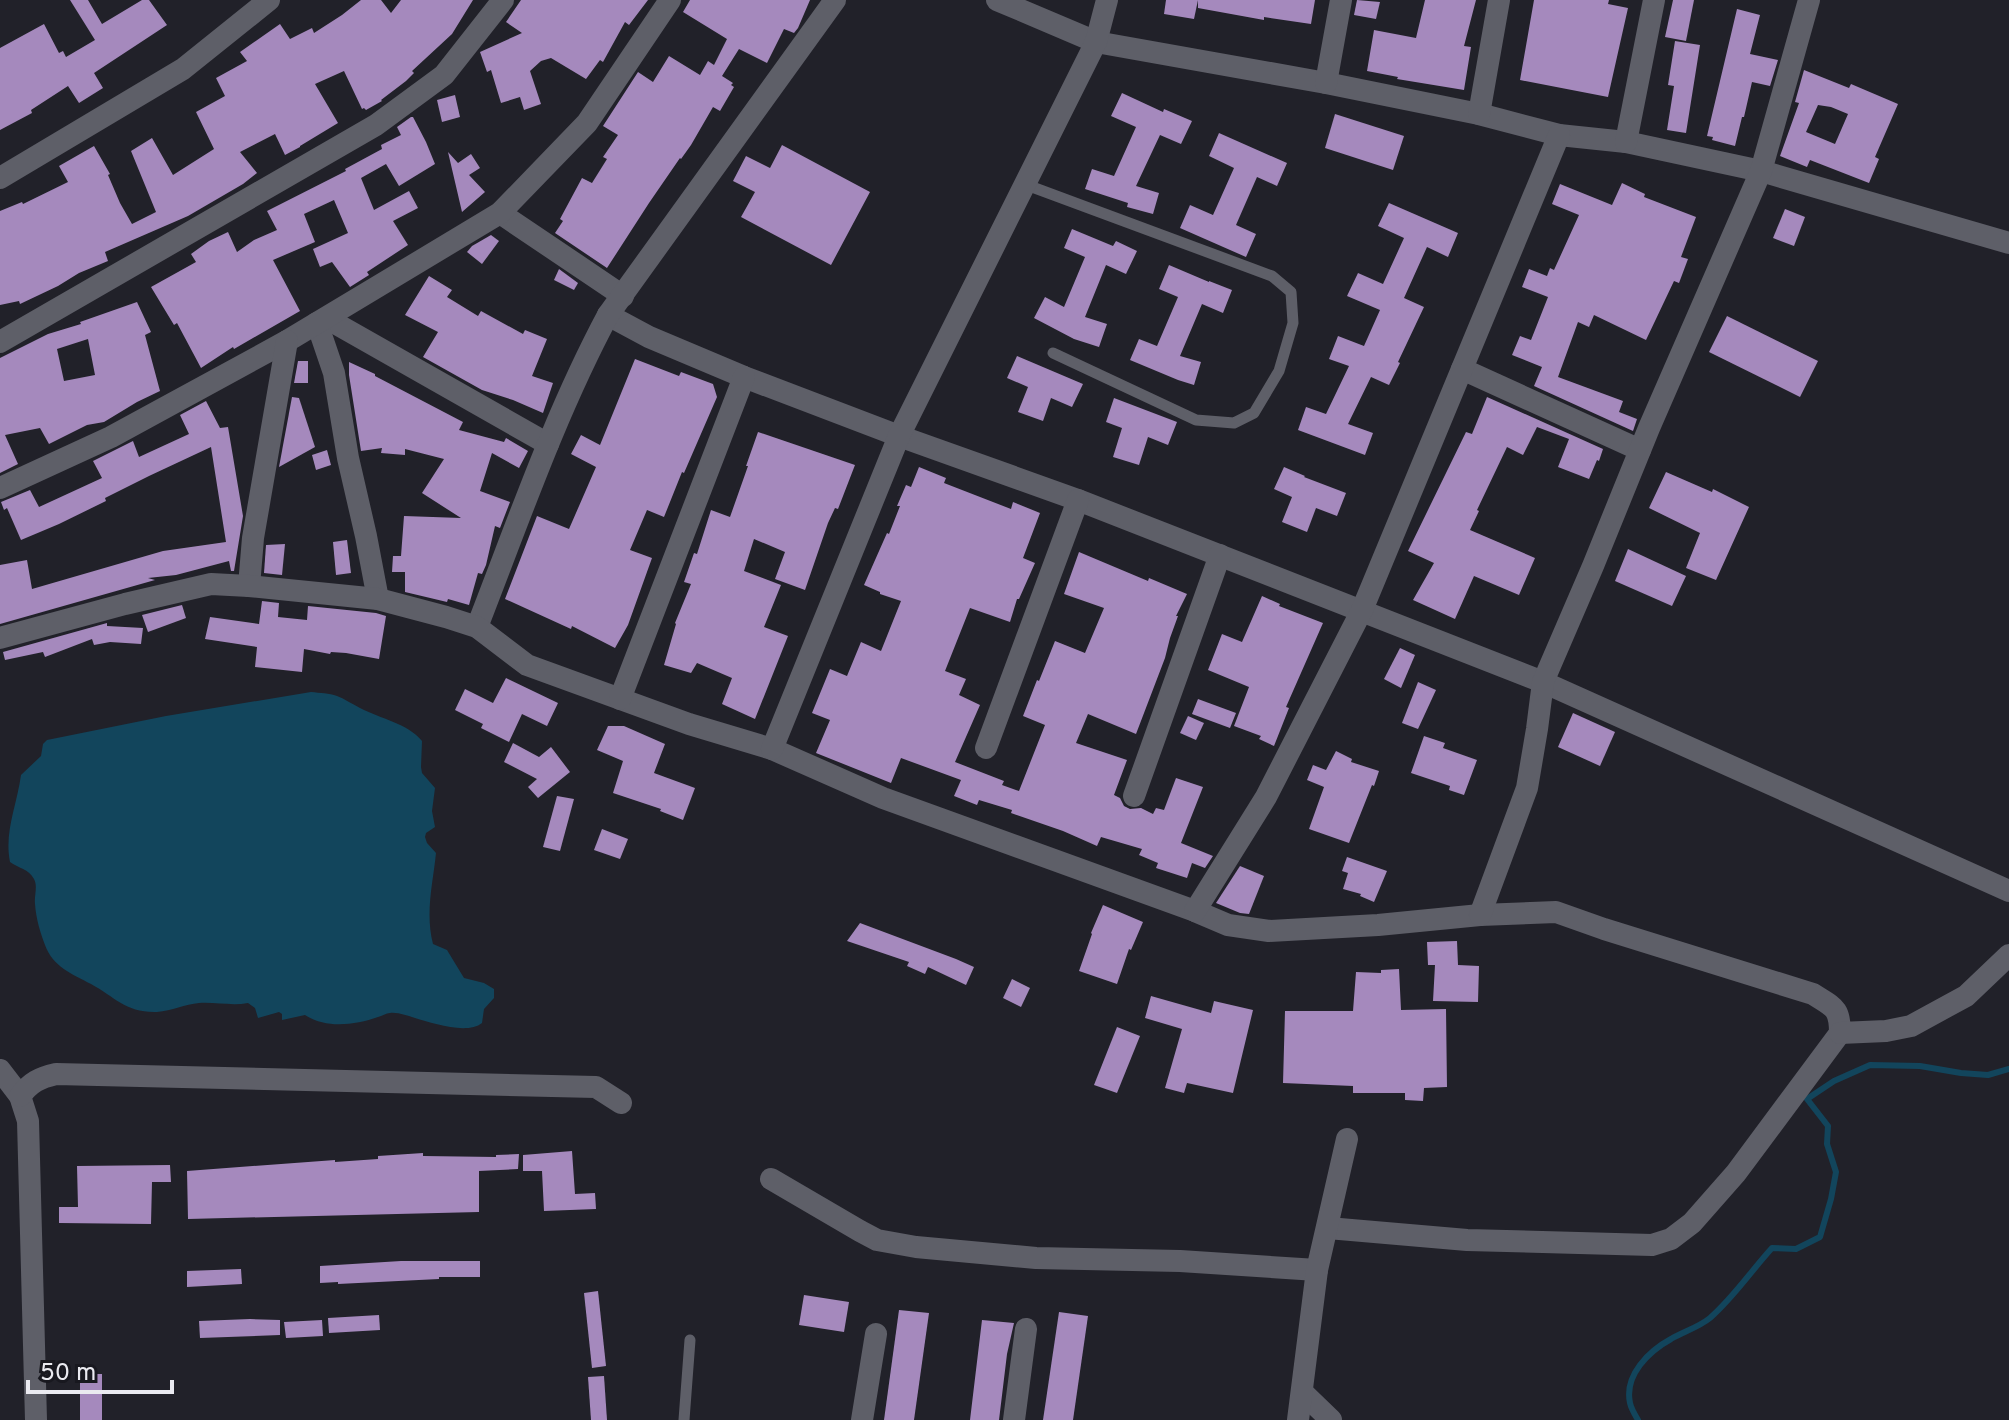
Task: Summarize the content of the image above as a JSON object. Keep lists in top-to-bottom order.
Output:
{
  "scale_bar": "50 m"
}
